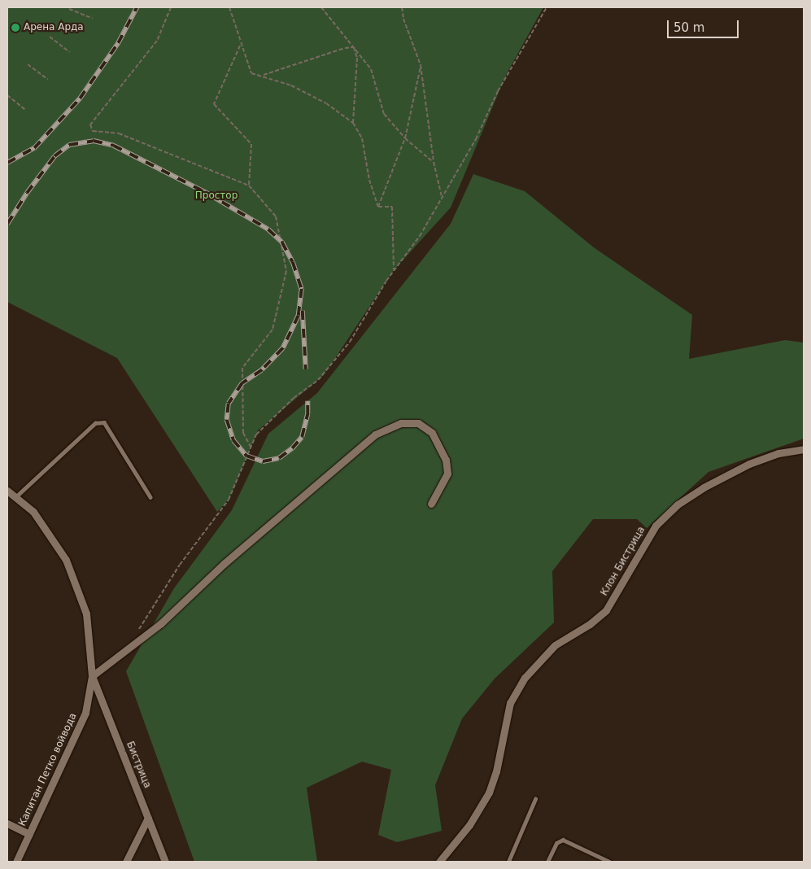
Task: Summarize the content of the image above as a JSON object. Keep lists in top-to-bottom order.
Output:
{
  "streets": {
    "street": ["Клон Бистрица", "Бистрица", "Капитан Петко войвода"]
  },
  "crossings": [
    ["Бистрица", "Капитан Петко войвода"]
  ],
  "parks": ["Простор"],
  "places": ["Арена Арда"],
  "scale_bar": "50 m"
}
